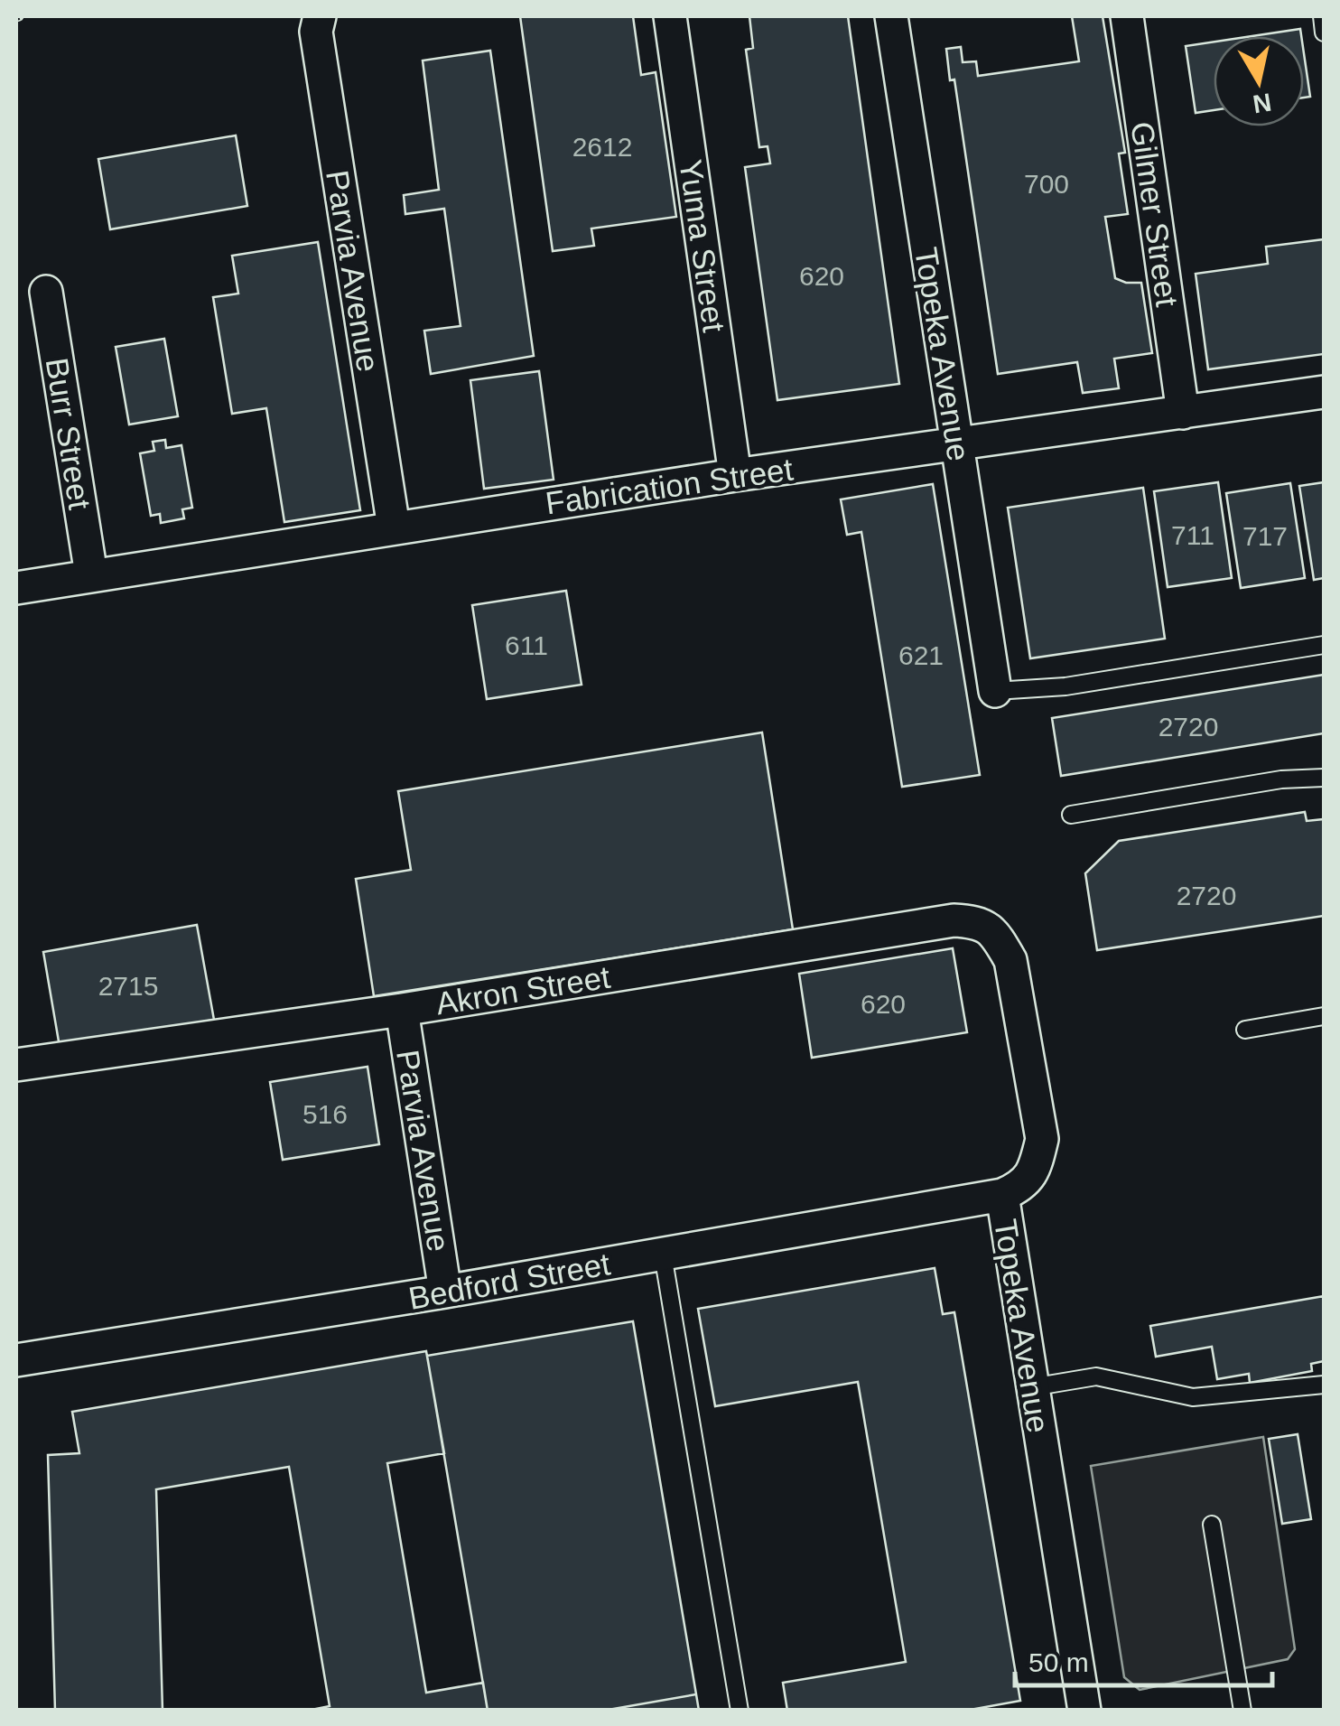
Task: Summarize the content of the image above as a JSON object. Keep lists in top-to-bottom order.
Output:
{
  "streets": {
    "street": [
      "Gilmer Street",
      "Yuma Street",
      "Parvia Avenue",
      "Topeka Avenue",
      "Burr Street",
      "Fabrication Street",
      "Akron Street",
      "Bedford Street"
    ]
  },
  "crossings": [
    ["Gilmer Street", "Fabrication Street"],
    ["Yuma Street", "Fabrication Street"],
    ["Parvia Avenue", "Fabrication Street"],
    ["Parvia Avenue", "Akron Street"],
    ["Parvia Avenue", "Bedford Street"],
    ["Topeka Avenue", "Fabrication Street"],
    ["Topeka Avenue", "Akron Street"],
    ["Topeka Avenue", "Bedford Street"],
    ["Burr Street", "Fabrication Street"]
  ],
  "house_numbers": [
    "2612",
    "700",
    "620",
    "711",
    "717",
    "611",
    "621",
    "2720",
    "2720",
    "2715",
    "620",
    "516"
  ],
  "scale_bar": "50 m",
  "north": "bottom"
}
